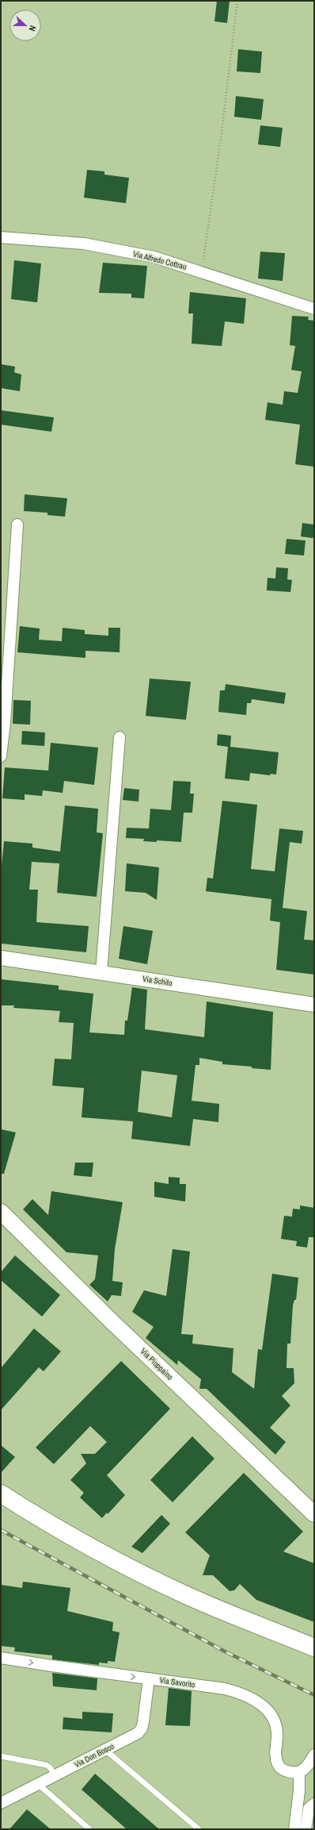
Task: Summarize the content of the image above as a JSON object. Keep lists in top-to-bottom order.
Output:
{
  "streets": {
    "main road": ["Via Pioppaino"],
    "street": [
      "Via Alfredo Cottrau",
      "Via Schito",
      "Via Savorito",
      "Via Don Bosco"
    ]
  },
  "crossings": [
    ["Via Savorito", "Via Don Bosco"]
  ],
  "one_way": ["Via Savorito"],
  "north": "right"
}
